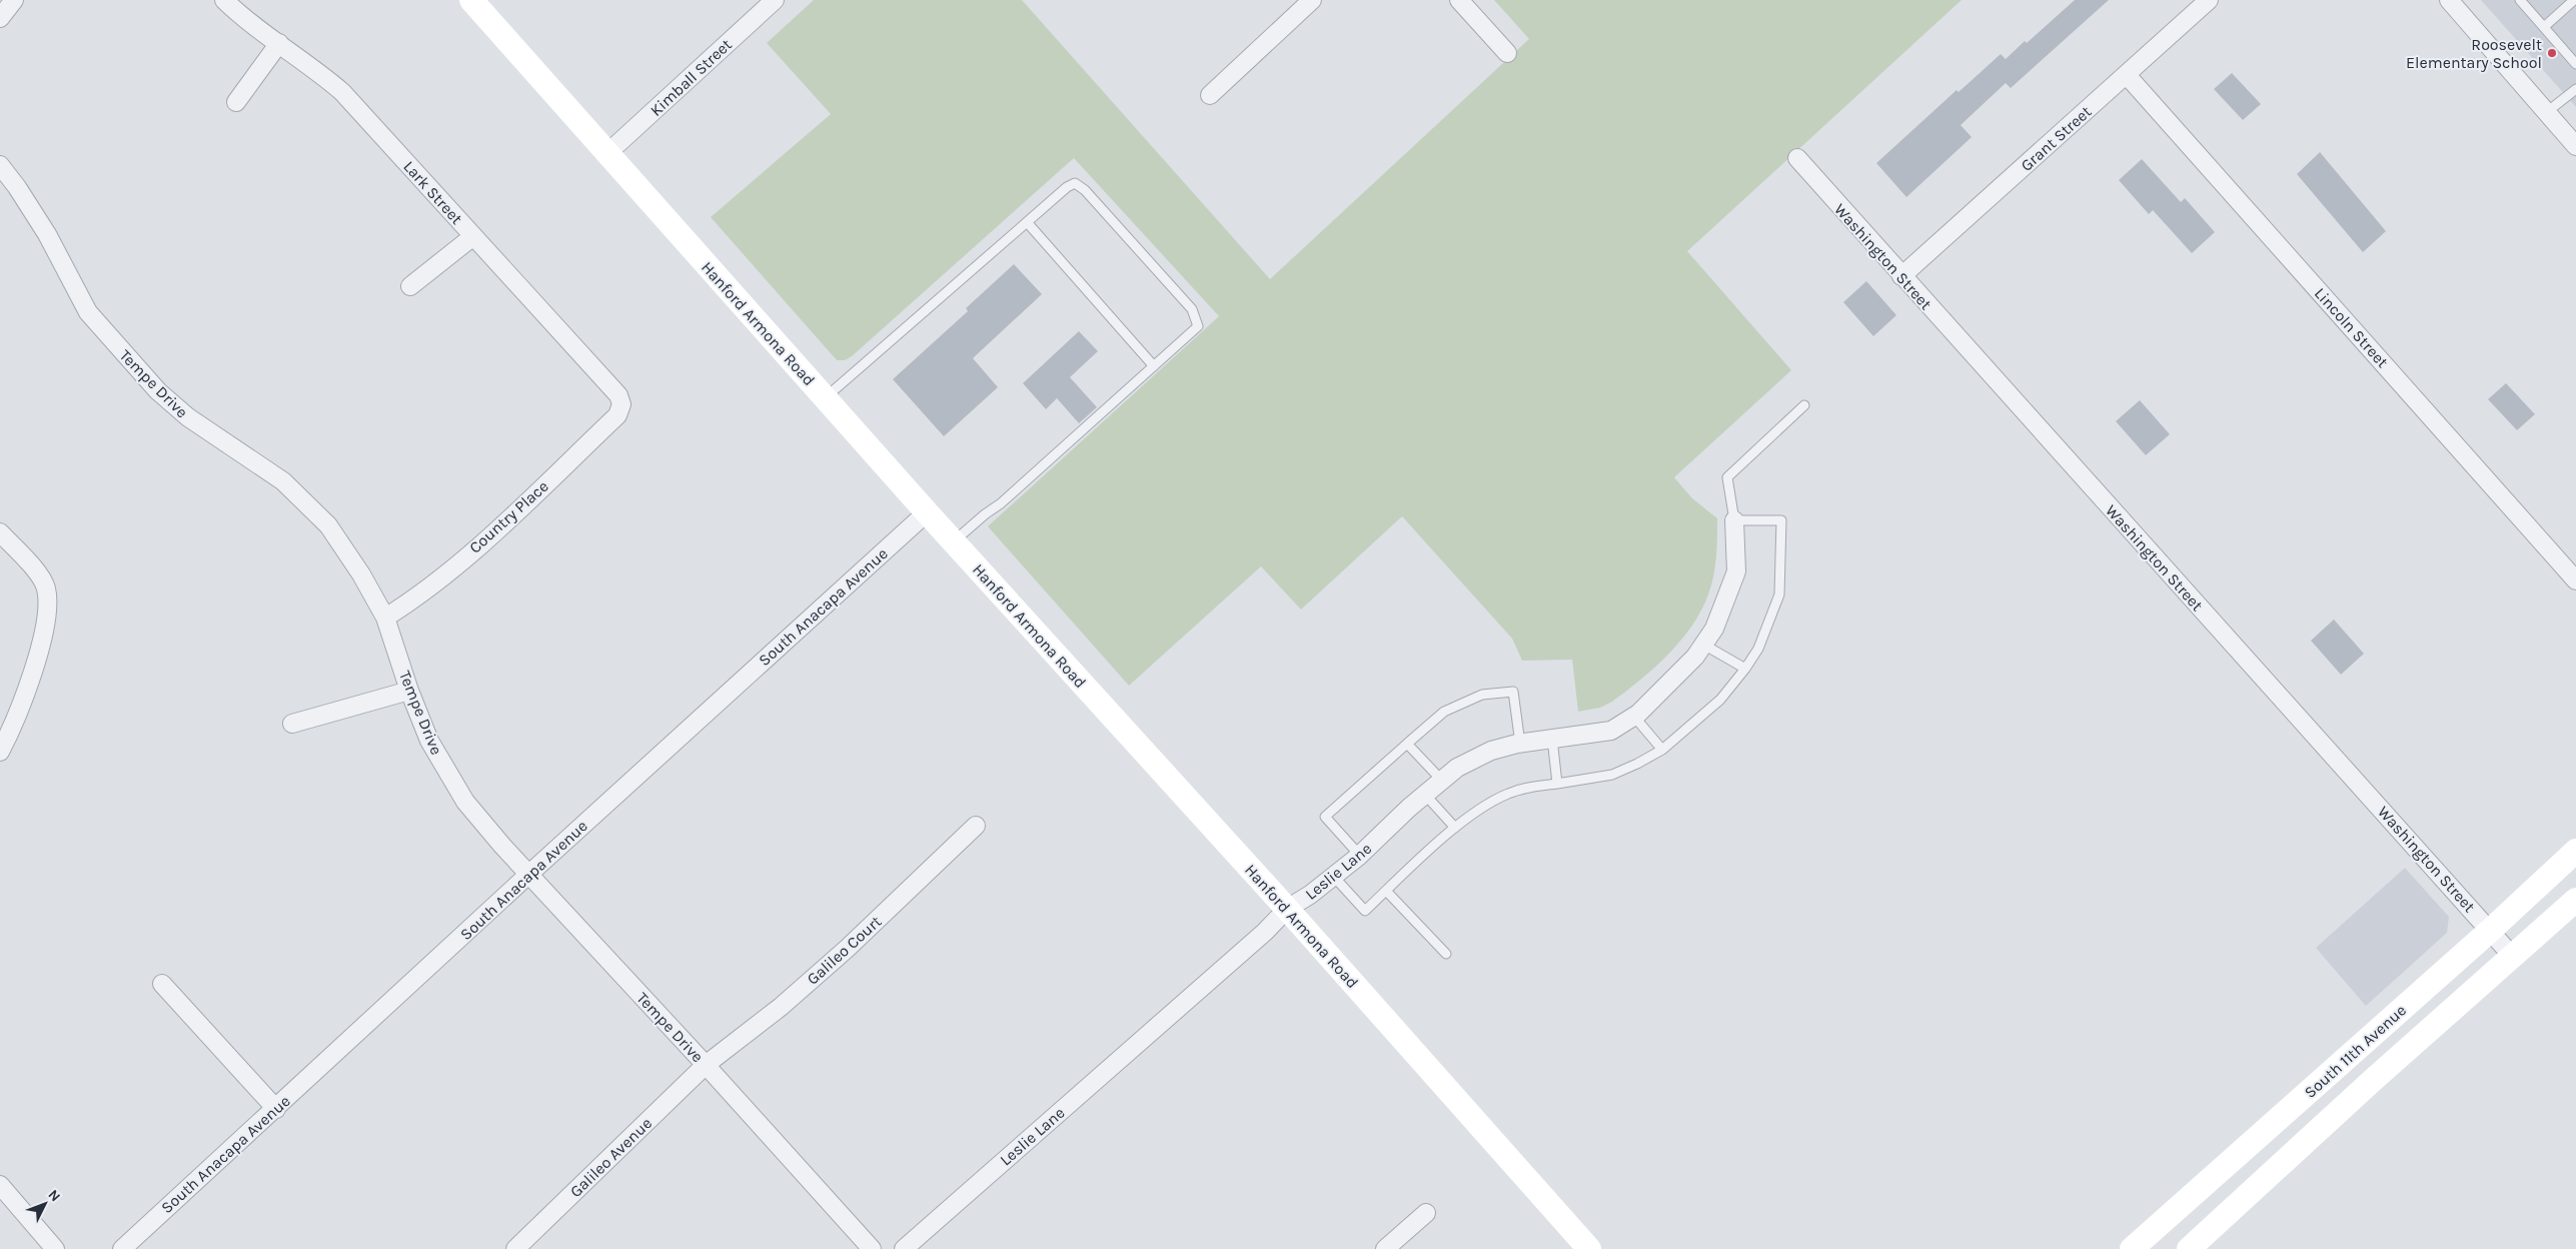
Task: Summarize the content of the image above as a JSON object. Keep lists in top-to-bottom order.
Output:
{
  "streets": {
    "main road": ["Hanford Armona Road", "South 11th Avenue"],
    "street": [
      "Kimball Street",
      "Grant Street",
      "Lark Street",
      "Washington Street",
      "Lincoln Street",
      "Tempe Drive",
      "Country Place",
      "South Anacapa Avenue",
      "Leslie Lane",
      "Galileo Court",
      "Galileo Avenue"
    ]
  },
  "crossings": [
    ["Kimball Street", "Hanford Armona Road"],
    ["Grant Street", "Washington Street"],
    ["Grant Street", "Lincoln Street"],
    ["Lark Street", "Country Place"],
    ["Washington Street", "South 11th Avenue"],
    ["Hanford Armona Road", "South Anacapa Avenue"],
    ["Hanford Armona Road", "Leslie Lane"],
    ["Tempe Drive", "Country Place"],
    ["Tempe Drive", "South Anacapa Avenue"],
    ["Tempe Drive", "Galileo Court"],
    ["Tempe Drive", "Galileo Avenue"],
    ["Galileo Court", "Galileo Avenue"]
  ],
  "places": ["Roosevelt Elementary School"],
  "north": "top right"
}
